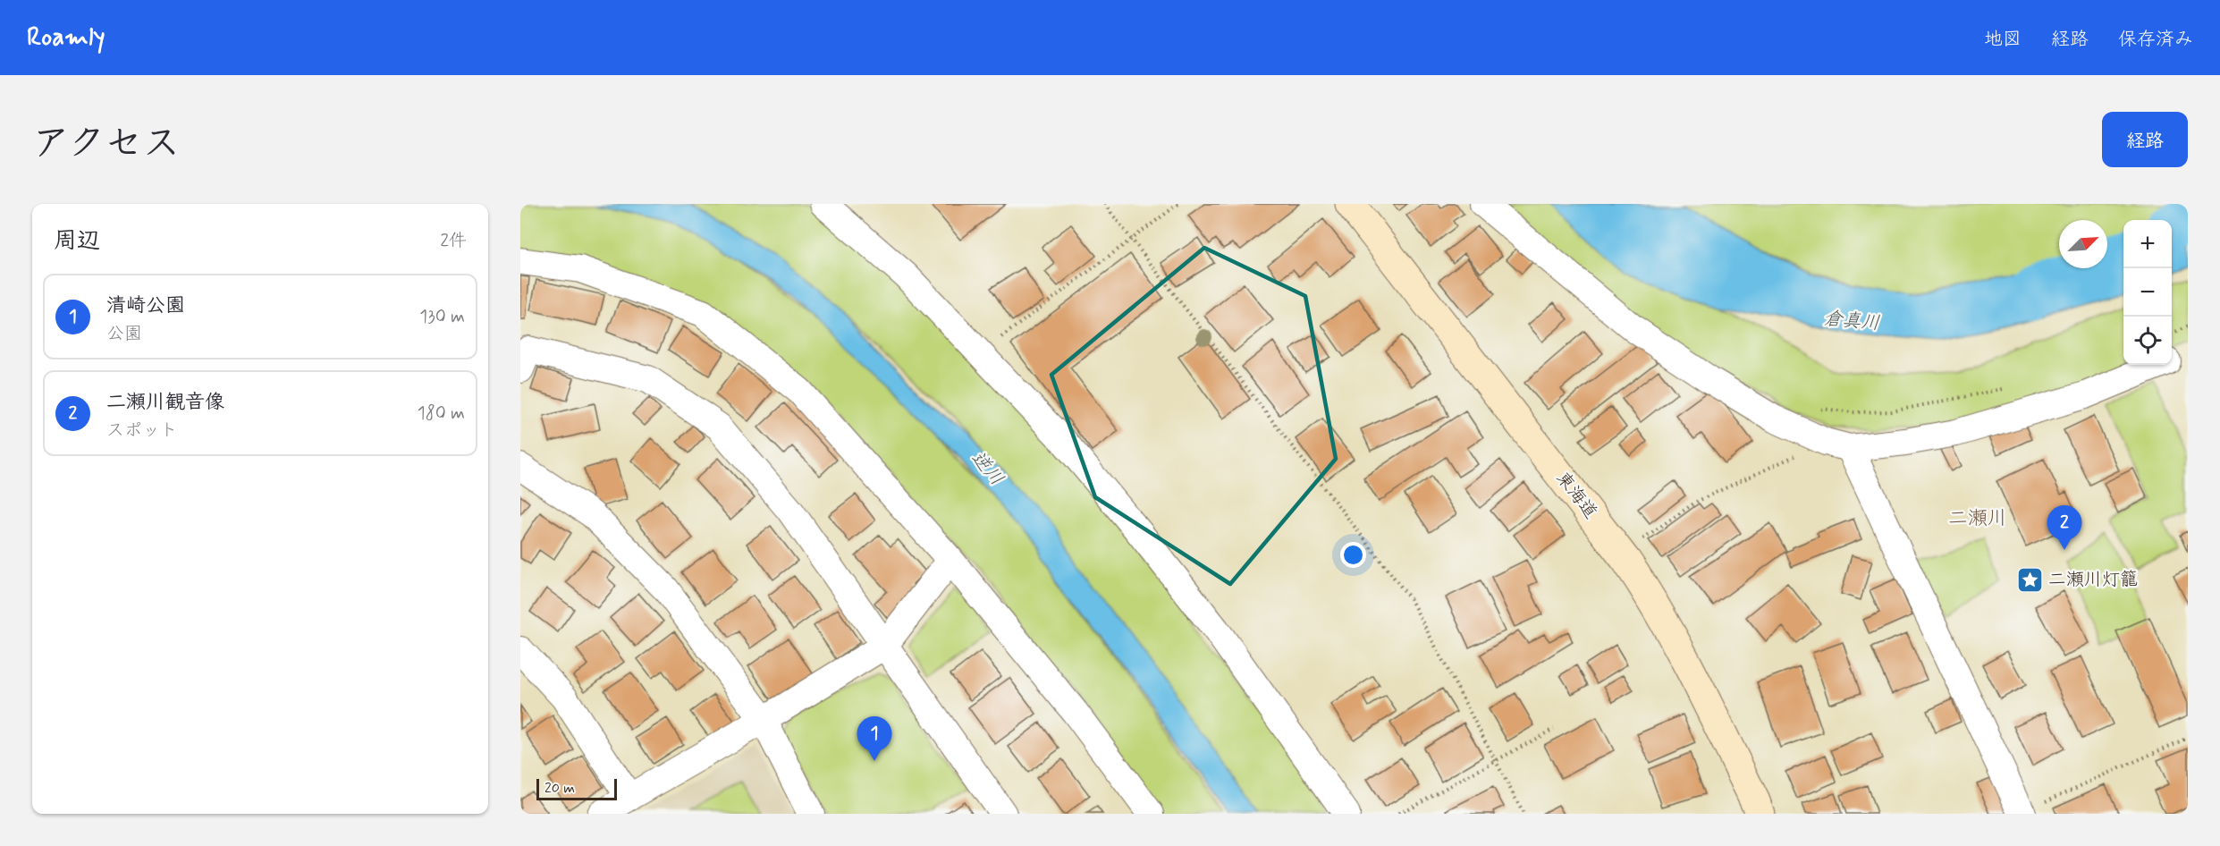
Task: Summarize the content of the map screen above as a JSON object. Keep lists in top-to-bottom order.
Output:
{
  "streets": {
    "main road": ["東海道"]
  },
  "districts": ["二瀬川"],
  "water": ["倉真川", "逆川"],
  "places": {
    "place": ["二瀬川灯籠"]
  },
  "scale_bar": "20 m",
  "north": "top right",
  "page": {
    "header": "Roamly",
    "nav": ["地図", "経路", "保存済み"],
    "title": "アクセス",
    "buttons": "経路",
    "heading": ["周辺", "2件"],
    "map_buttons": ["+", "−"],
    "list": [
      {
        "mark": "1",
        "name": "清崎公園",
        "note": "公園",
        "value": "130 m"
      },
      {
        "mark": "2",
        "name": "二瀬川観音像",
        "note": "スポット",
        "value": "180 m"
      }
    ],
    "pins": ["2", "1"],
    "scale": "20 m"
  }
}
